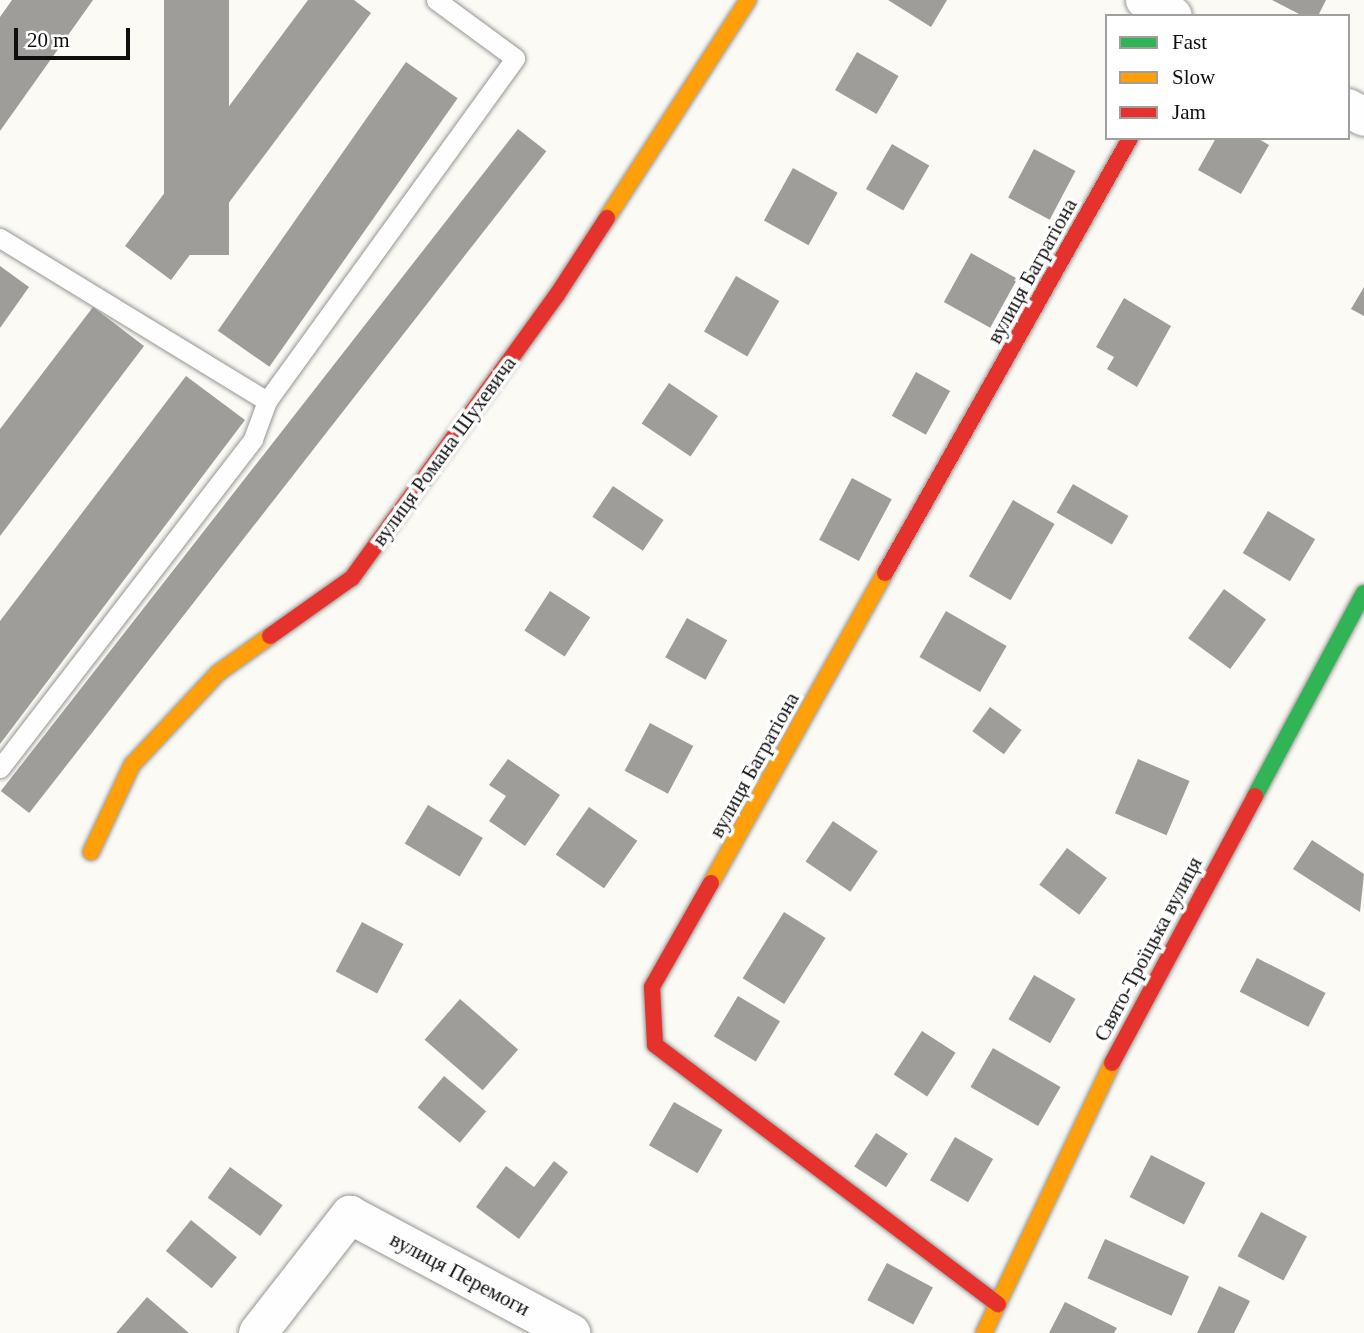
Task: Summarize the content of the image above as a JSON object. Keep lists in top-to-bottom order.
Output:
{
  "streets": {
    "street": [
      "вулиця Багратіона",
      "вулиця Романа Шухевича",
      "Свято-Троїцька вулиця",
      "вулиця Перемоги"
    ]
  },
  "crossings": [
    ["вулиця Багратіона", "Свято-Троїцька вулиця"]
  ],
  "legend": ["Fast", "Slow", "Jam"],
  "scale_bar": "20 m"
}
